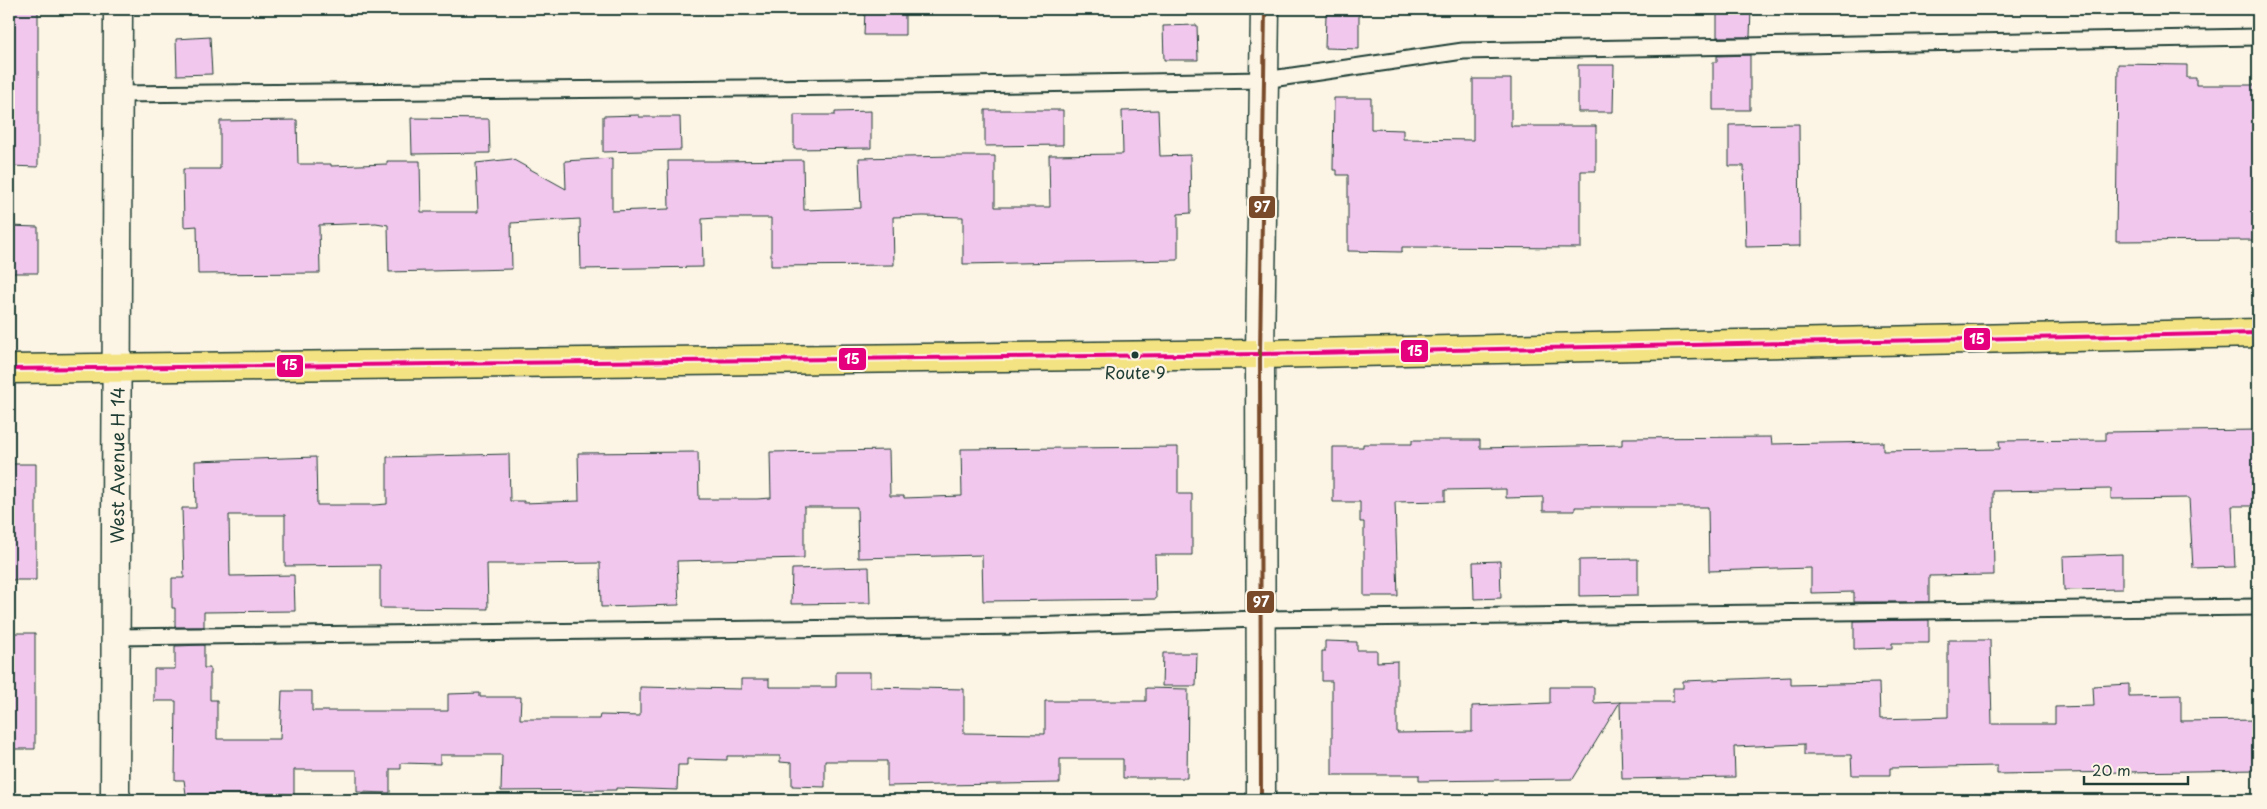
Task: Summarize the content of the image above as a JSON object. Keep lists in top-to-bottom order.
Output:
{
  "streets": {
    "street": ["West Avenue H 14"]
  },
  "places": ["Route 9"],
  "lines": ["transit line 97", "transit line 15"],
  "scale_bar": "20 m"
}
